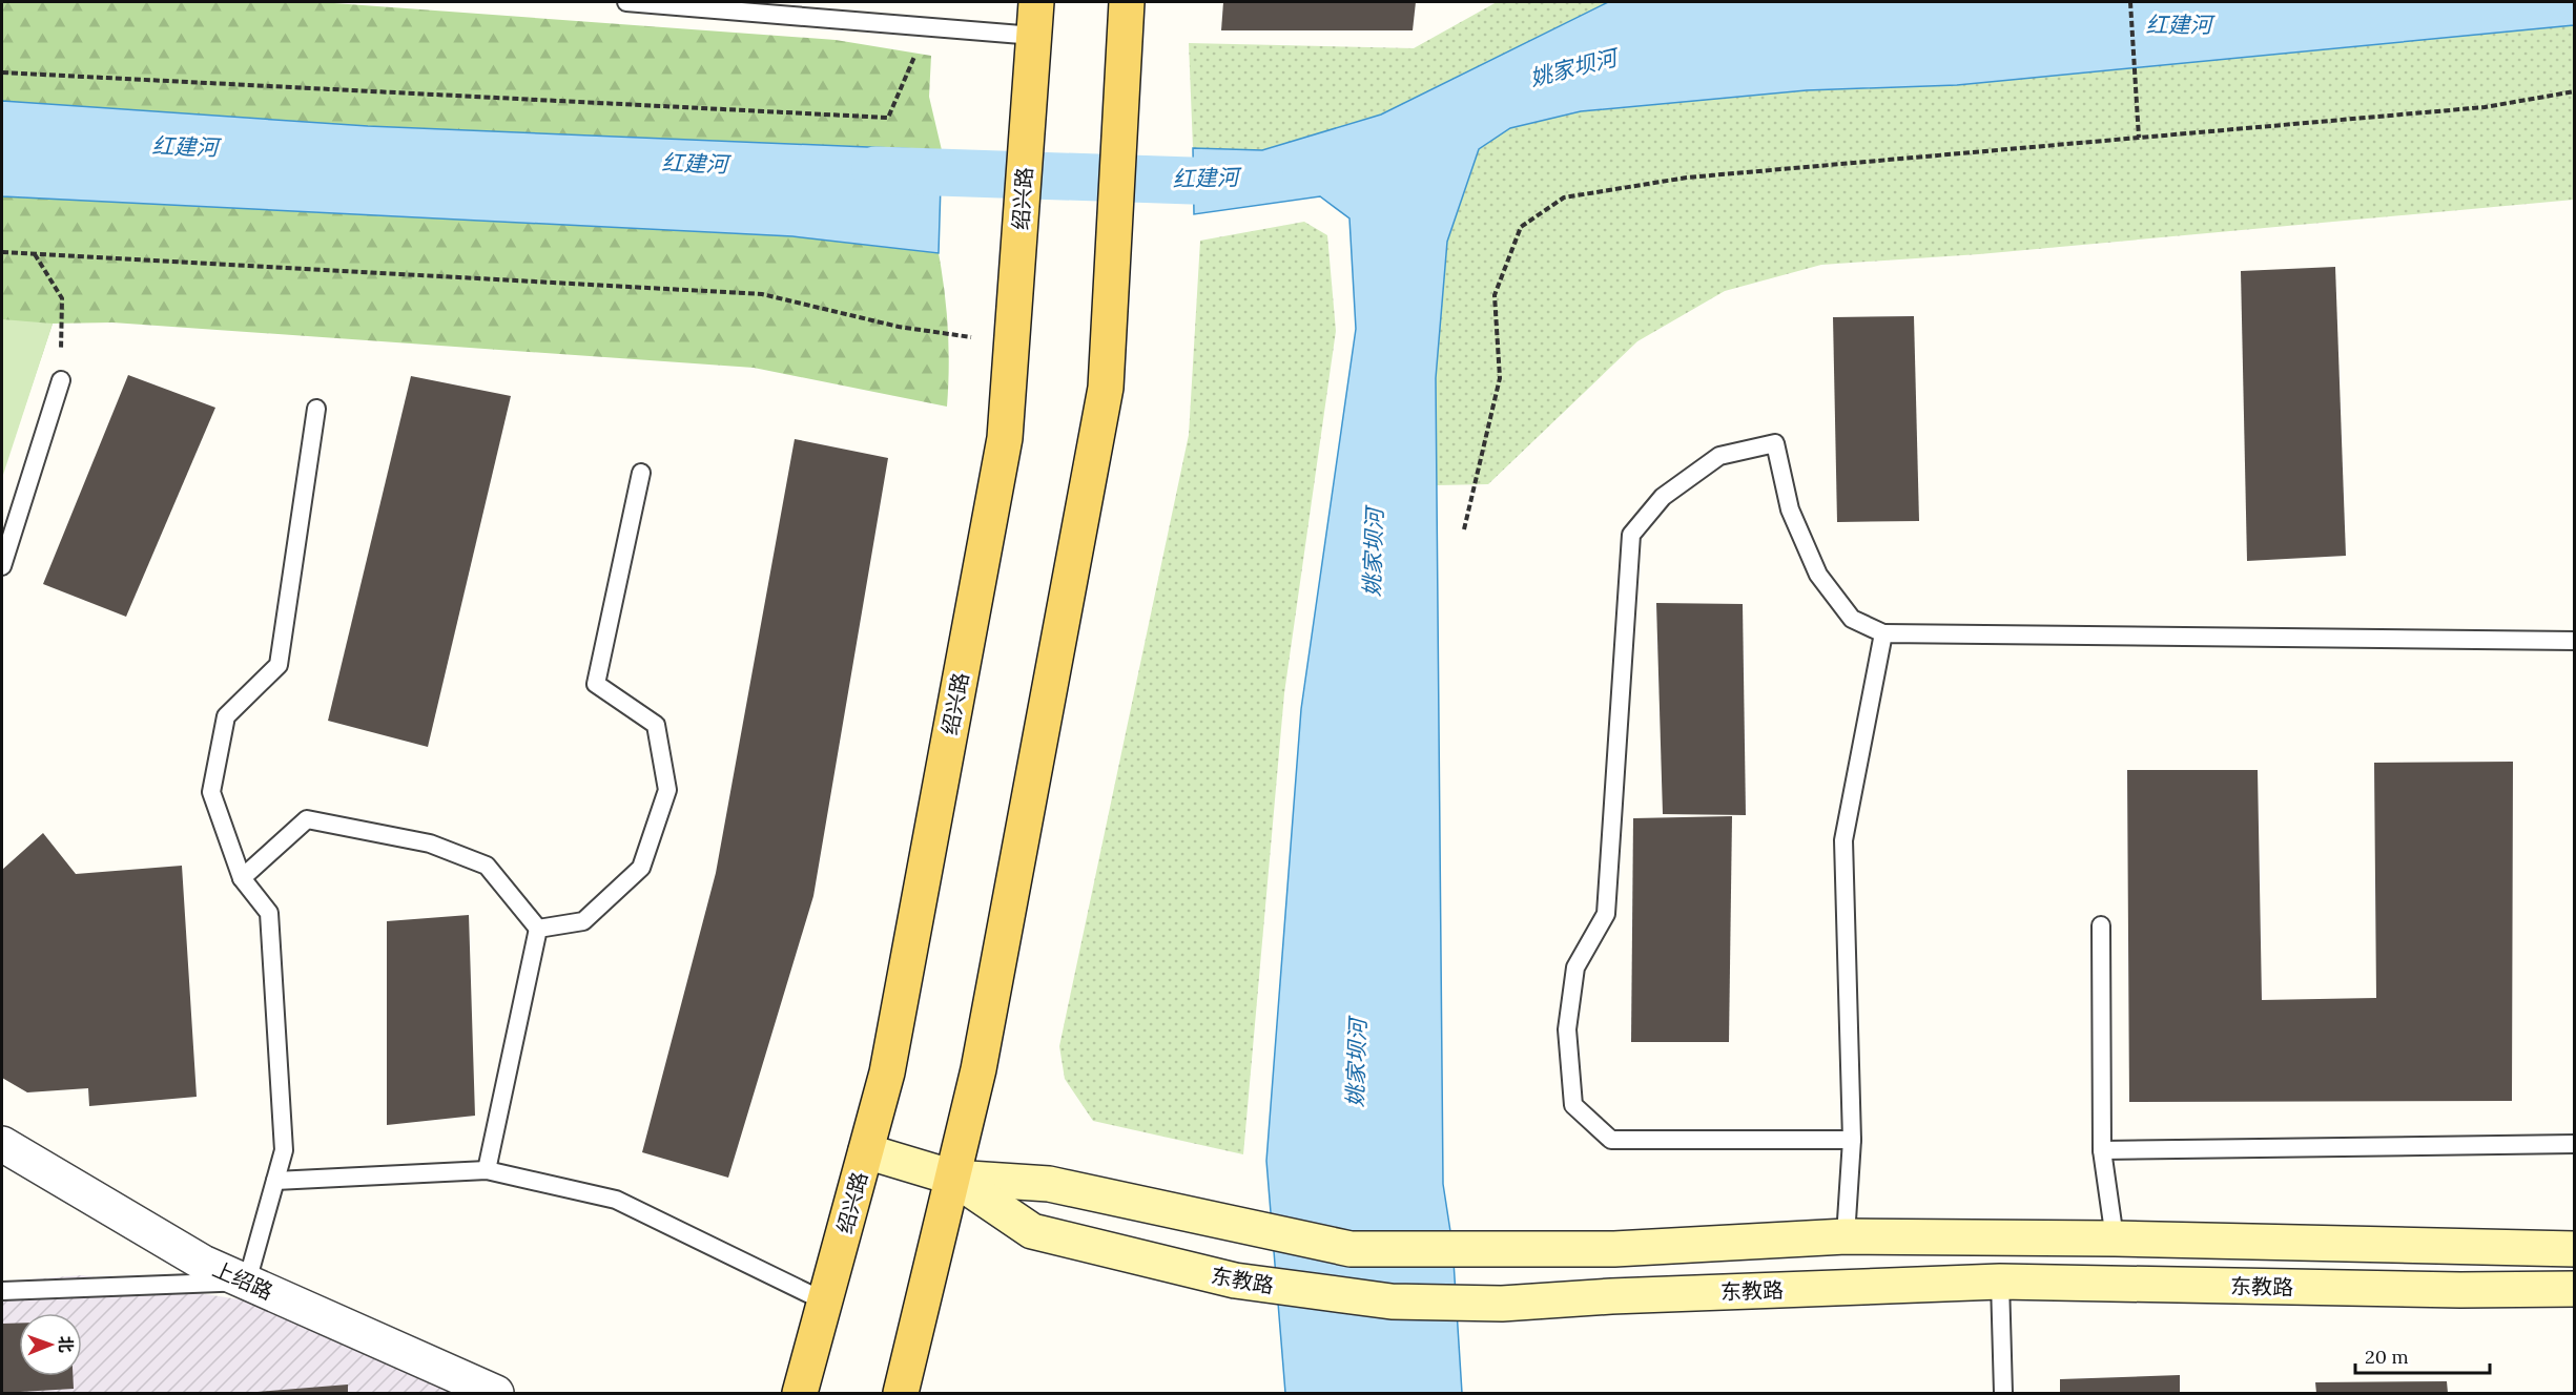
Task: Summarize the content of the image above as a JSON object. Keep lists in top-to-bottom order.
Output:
{
  "streets": {
    "main road": ["绍兴路"],
    "street": ["上绍路", "东教路"]
  },
  "crossings": [
    ["绍兴路", "东教路"]
  ],
  "water": ["红建河", "姚家坝河"],
  "scale_bar": "20 m",
  "north": "right"
}
